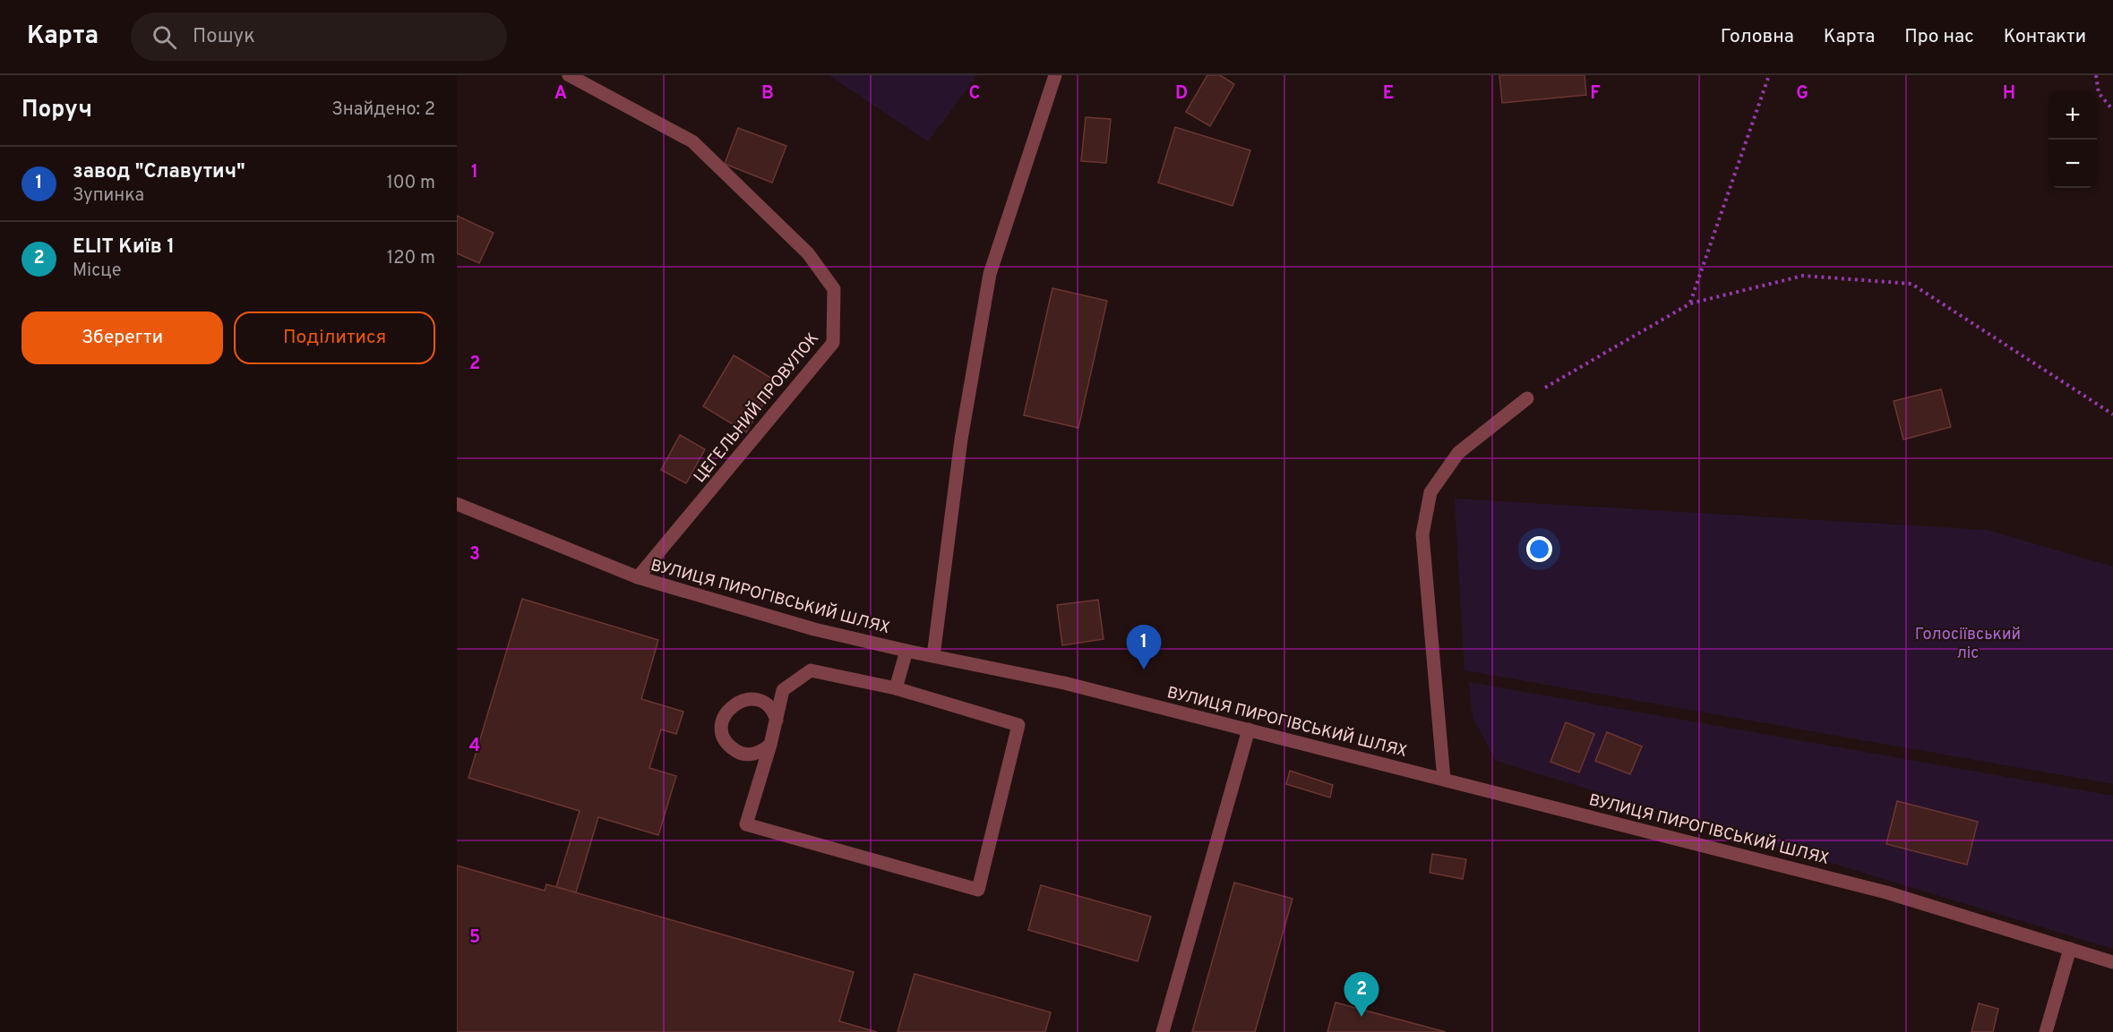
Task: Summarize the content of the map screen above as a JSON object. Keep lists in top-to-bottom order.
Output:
{
  "streets": {
    "street": ["ЦЕГЕЛЬНИЙ ПРОВУЛОК", "ВУЛИЦЯ ПИРОГІВСЬКИЙ ШЛЯХ"]
  },
  "crossings": [
    ["ЦЕГЕЛЬНИЙ ПРОВУЛОК", "ВУЛИЦЯ ПИРОГІВСЬКИЙ ШЛЯХ"]
  ],
  "parks": ["Голосіївський ліс"],
  "page": {
    "header": "Карта",
    "search": "Пошук",
    "nav": [
      "Головна",
      "Карта",
      "Про нас",
      "Контакти"
    ],
    "heading": ["Поруч", "Знайдено: 2"],
    "map_buttons": ["+", "−"],
    "list": [
      {
        "mark": "1",
        "name": "завод \"Славутич\"",
        "note": "Зупинка",
        "value": "100 m"
      },
      {
        "mark": "2",
        "name": "ELIT Київ 1",
        "note": "Місце",
        "value": "120 m"
      }
    ],
    "buttons": ["Зберегти", "Поділитися"],
    "pins": ["1", "2"]
  },
  "grid": {
    "columns": [
      "A",
      "B",
      "C",
      "D",
      "E",
      "F",
      "G",
      "H"
    ],
    "rows": [
      "1",
      "2",
      "3",
      "4",
      "5"
    ]
  }
}
